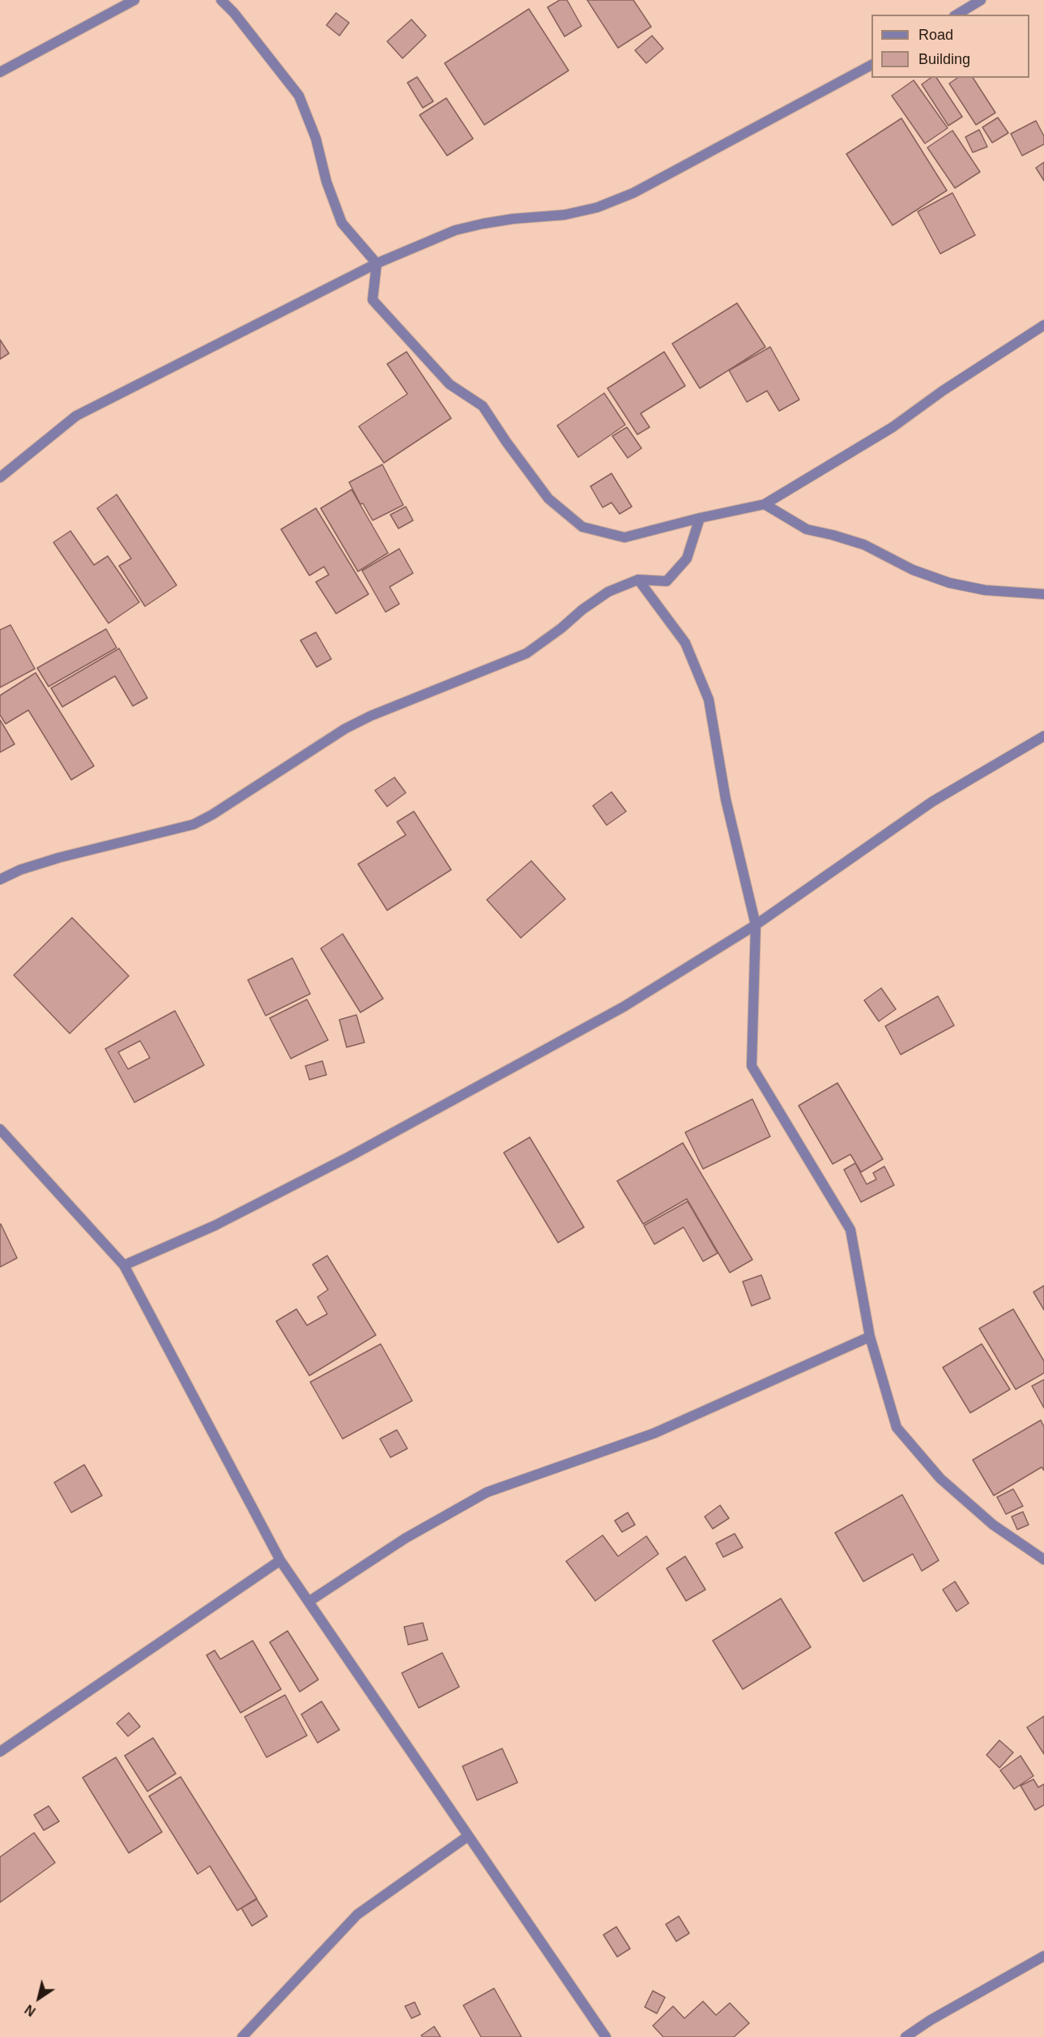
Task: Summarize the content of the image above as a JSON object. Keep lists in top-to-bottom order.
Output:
{
  "legend": ["Road", "Building"],
  "north": "bottom left"
}
